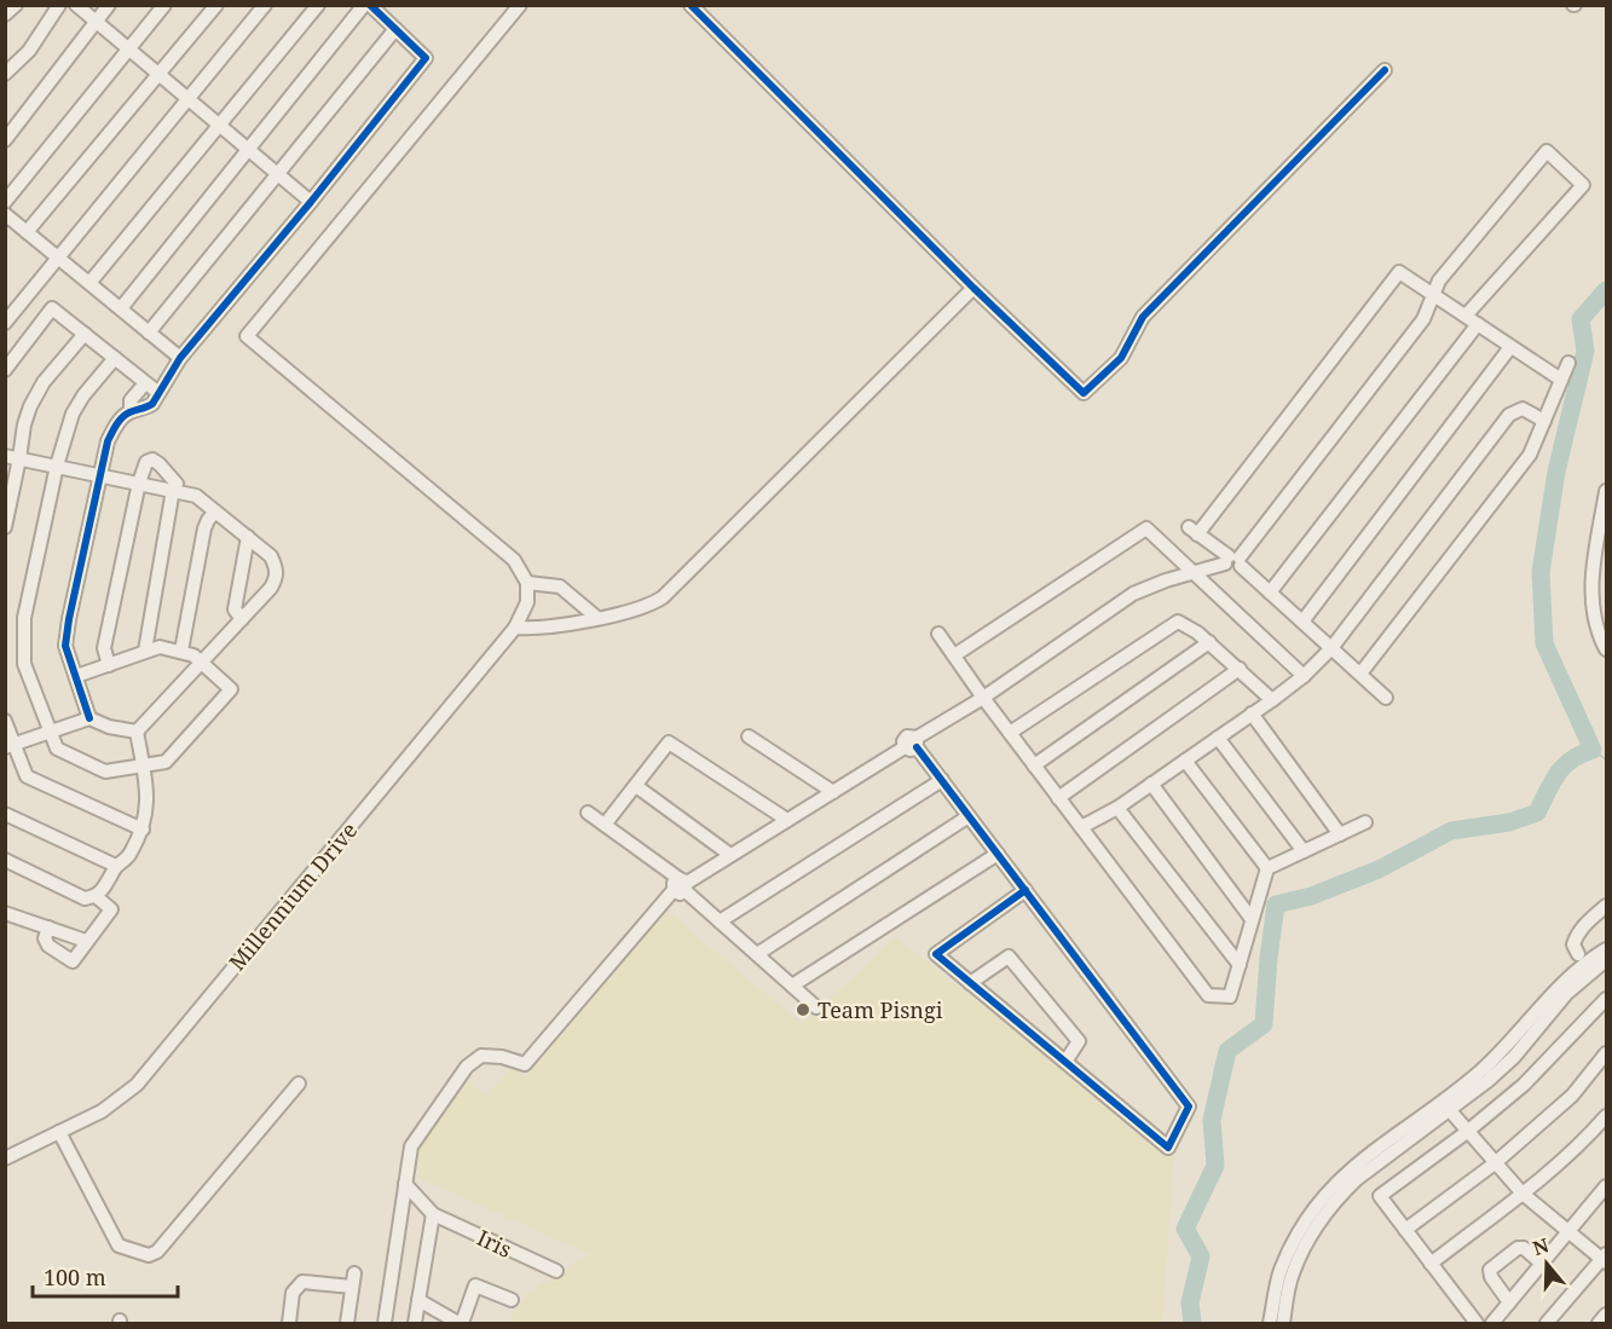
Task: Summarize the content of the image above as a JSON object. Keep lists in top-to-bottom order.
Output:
{
  "streets": {
    "street": ["Millennium Drive", "Iris"]
  },
  "places": ["Team Pisngi"],
  "scale_bar": "100 m",
  "north": "top"
}
